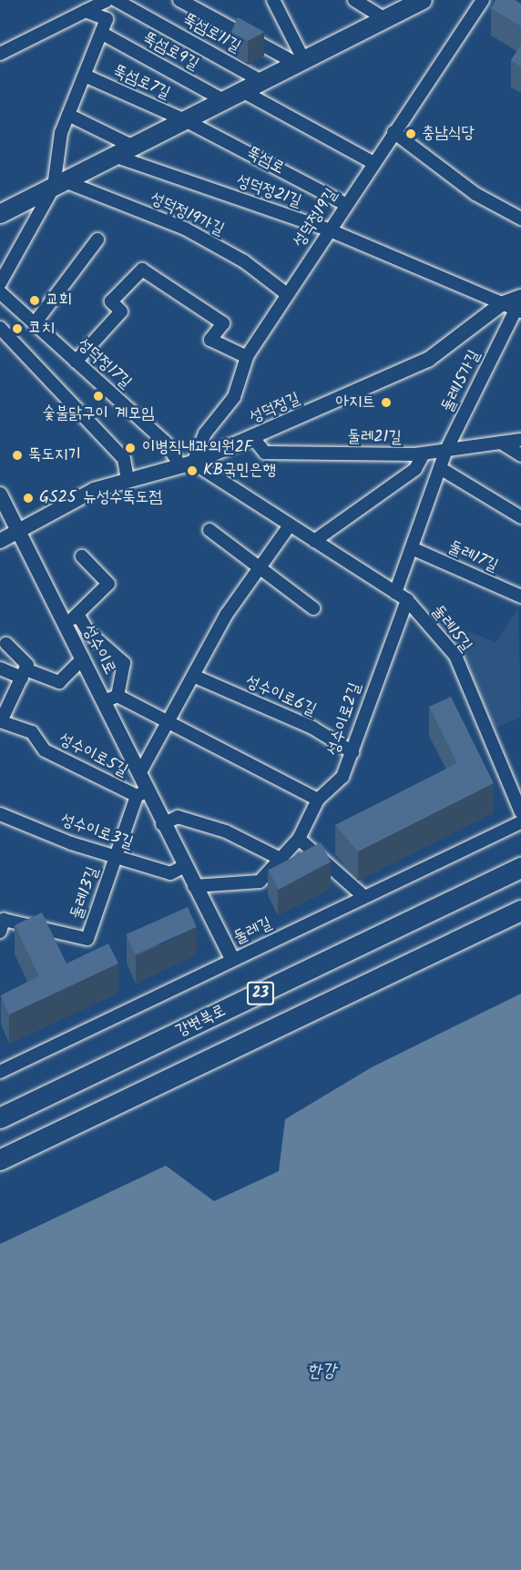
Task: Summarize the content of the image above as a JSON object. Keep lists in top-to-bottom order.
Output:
{
  "streets": {
    "highway": ["23", "강변북로"],
    "street": [
      "뚝섬로11길",
      "뚝섬로9길",
      "뚝섬로7길",
      "뚝섬로",
      "성덕정21길",
      "성덕정19가길",
      "성덕정19길",
      "성덕정17길",
      "둘레15가길",
      "성덕정길",
      "둘레21길",
      "둘레17길",
      "둘레15길",
      "성수이로",
      "성수이로6길",
      "성수이로2길",
      "성수이로5길",
      "성수이로3길",
      "둘레13길",
      "둘레길"
    ]
  },
  "crossings": [
    ["뚝섬로7길", "뚝섬로"],
    ["뚝섬로", "성덕정19길"],
    ["성덕정21길", "성덕정19길"],
    ["성덕정21길", "둘레15가길"],
    ["성덕정21길", "성덕정길"],
    ["성덕정19가길", "성덕정19길"],
    ["성덕정19길", "성덕정17길"],
    ["성덕정19길", "성덕정길"],
    ["성덕정19길", "둘레15길"],
    ["성덕정17길", "성덕정길"],
    ["성덕정17길", "둘레15길"],
    ["둘레15가길", "성덕정길"],
    ["둘레15가길", "둘레21길"],
    ["둘레15가길", "둘레17길"],
    ["둘레15가길", "둘레15길"],
    ["성덕정길", "둘레21길"],
    ["성덕정길", "둘레15길"],
    ["성덕정길", "성수이로"],
    ["둘레15길", "성수이로2길"],
    ["성수이로", "성수이로2길"],
    ["성수이로", "성수이로5길"],
    ["성수이로", "성수이로3길"],
    ["성수이로", "둘레13길"],
    ["성수이로", "둘레길"],
    ["성수이로6길", "성수이로2길"],
    ["성수이로5길", "둘레13길"],
    ["성수이로3길", "둘레13길"]
  ],
  "water": ["한강"],
  "places": [
    "충남식당",
    "교회",
    "코치",
    "숯불닭구이 계모임",
    "아지트",
    "이병직내과의원2F",
    "뚝도지기",
    "KB국민은행",
    "GS25 뉴성수뚝도점"
  ]
}
